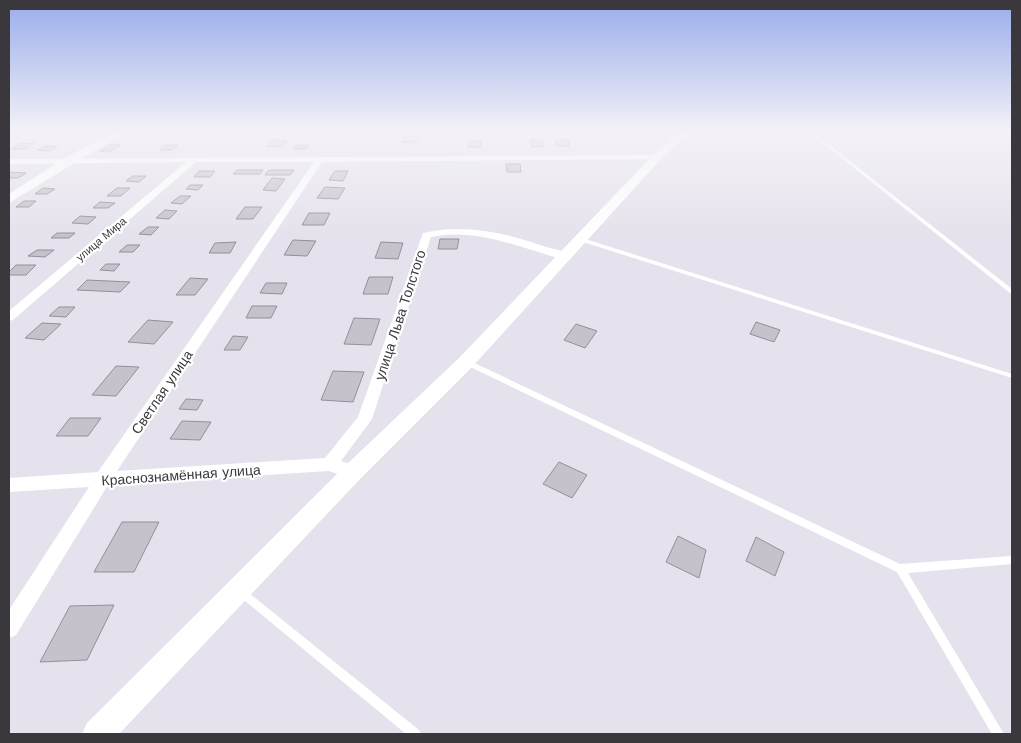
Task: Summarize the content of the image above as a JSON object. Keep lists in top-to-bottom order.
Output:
{
  "streets": {
    "street": [
      "улица Мира",
      "улица Льва Толстого",
      "Светлая улица",
      "Краснознамённая улица"
    ]
  },
  "crossings": [
    ["улица Льва Толстого", "Краснознамённая улица"],
    ["Светлая улица", "Краснознамённая улица"]
  ]
}
